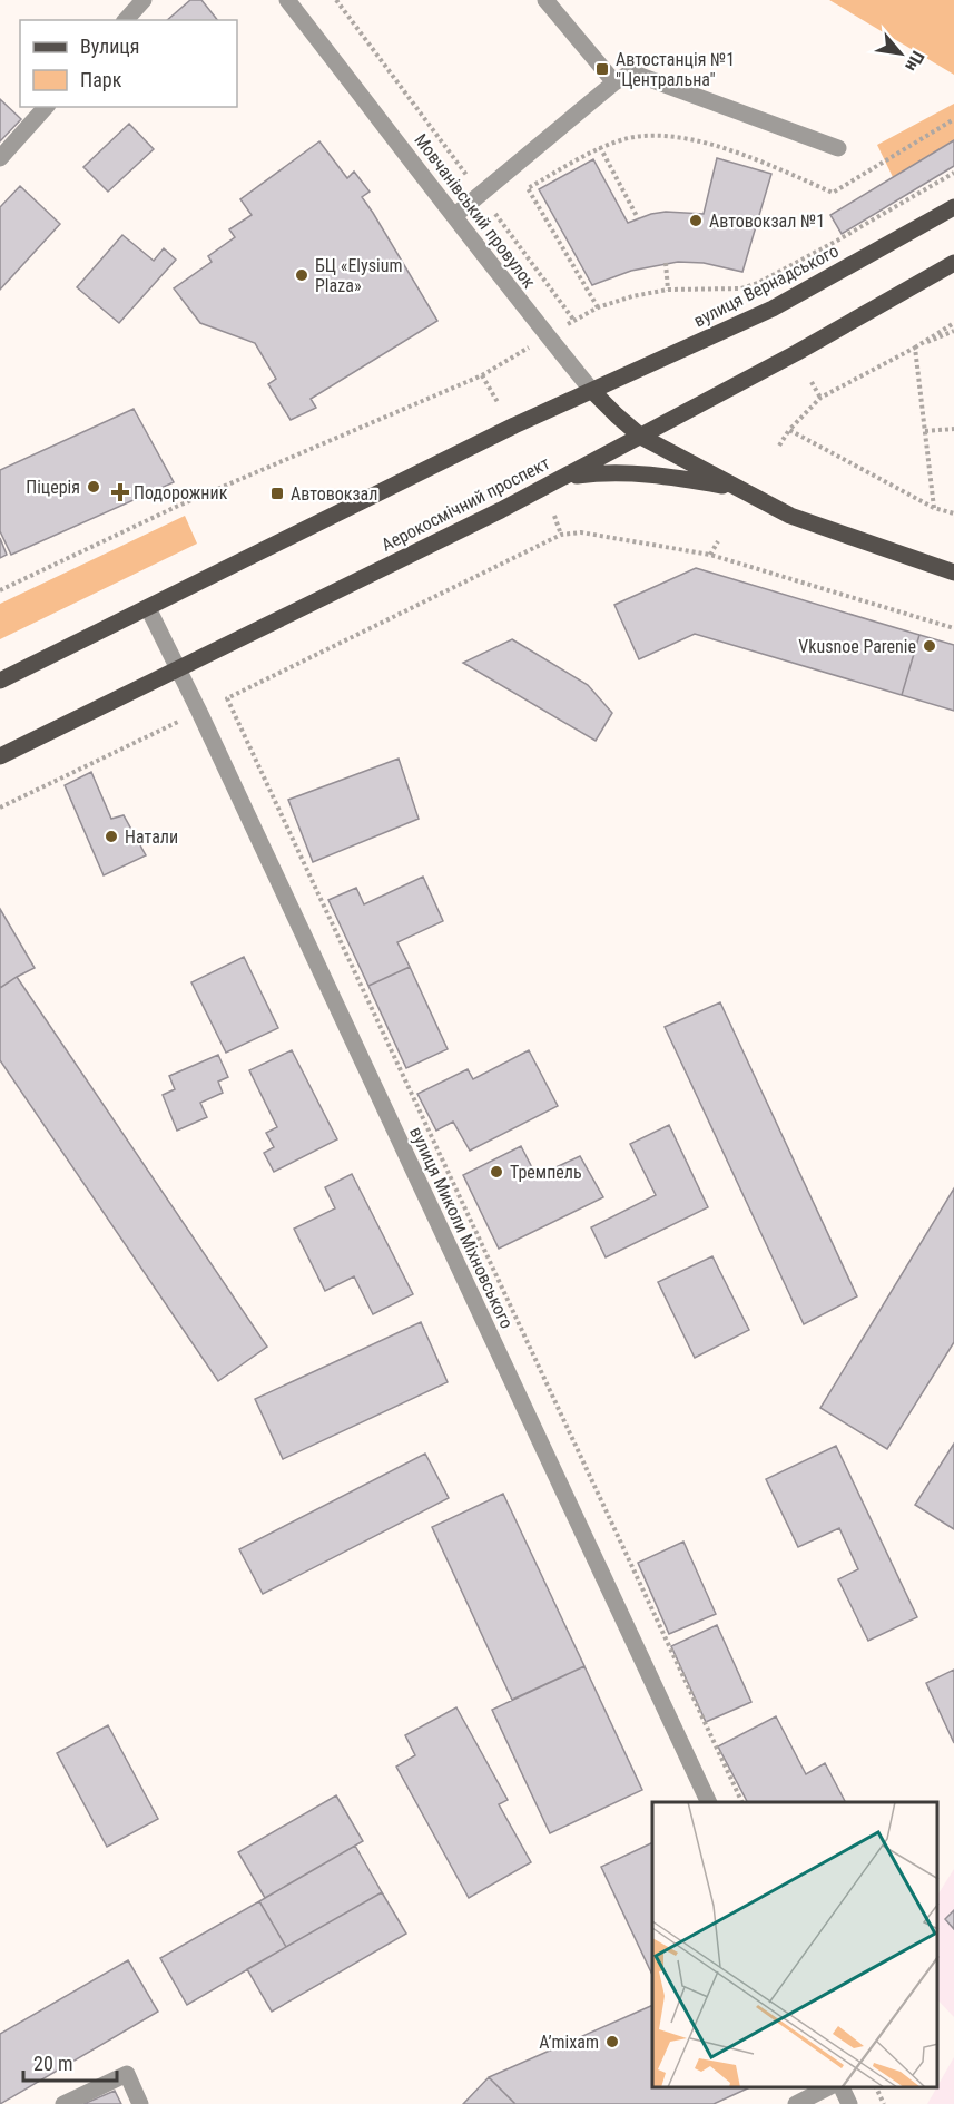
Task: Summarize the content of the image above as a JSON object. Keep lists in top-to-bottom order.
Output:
{
  "streets": {
    "main road": ["Мовчанівський провулок", "вулиця Вернадського", "Аерокосмічний проспект"],
    "street": ["вулиця Миколи Міхновського"]
  },
  "crossings": [
    ["Мовчанівський провулок", "вулиця Вернадського"],
    ["Мовчанівський провулок", "Аерокосмічний проспект"],
    ["Аерокосмічний проспект", "вулиця Миколи Міхновського"]
  ],
  "places": {
    "transit": ["Автостанція №1 \"Центральна\"", "Автовокзал"],
    "other": [
      "Автовокзал №1",
      "БЦ «Elysium Plaza»",
      "Піцерія",
      "Vkusnoe Parenie",
      "Натали",
      "Тремпель",
      "A’mixam"
    ],
    "health": ["Подорожник"]
  },
  "legend": ["Вулиця", "Парк"],
  "scale_bar": "20 m",
  "north": "bottom right"
}
